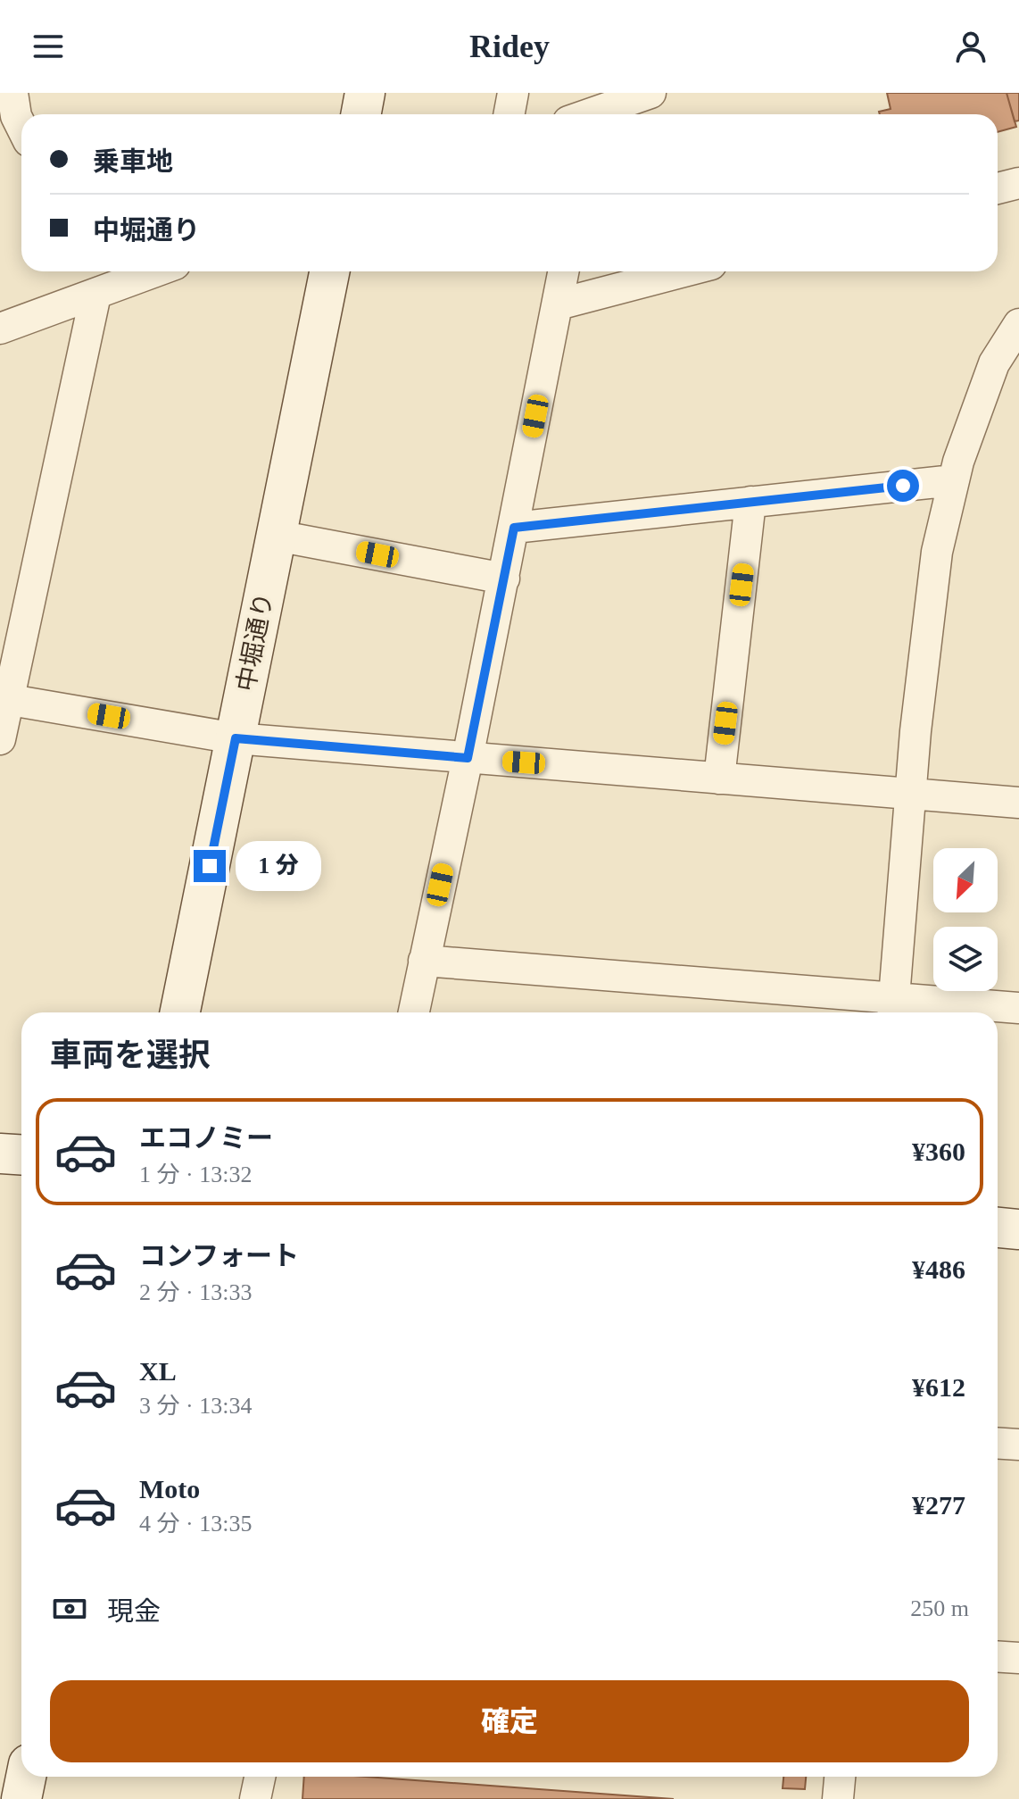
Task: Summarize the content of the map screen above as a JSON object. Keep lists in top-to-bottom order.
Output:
{
  "streets": {
    "street": ["中堀通り"]
  },
  "north": "bottom left",
  "page": {
    "header": "Ridey",
    "banner": ["乗車地", "中堀通り"],
    "bubble": "1 分",
    "heading": "車両を選択",
    "list": [
      {
        "name": "エコノミー",
        "note": "1 分 · 13:32",
        "value": "¥360"
      },
      {
        "name": "コンフォート",
        "note": "2 分 · 13:33",
        "value": "¥486"
      },
      {
        "name": "XL",
        "note": "3 分 · 13:34",
        "value": "¥612"
      },
      {
        "name": "Moto",
        "note": "4 分 · 13:35",
        "value": "¥277"
      }
    ],
    "pay": ["現金", "250 m"],
    "buttons": "確定"
  }
}
